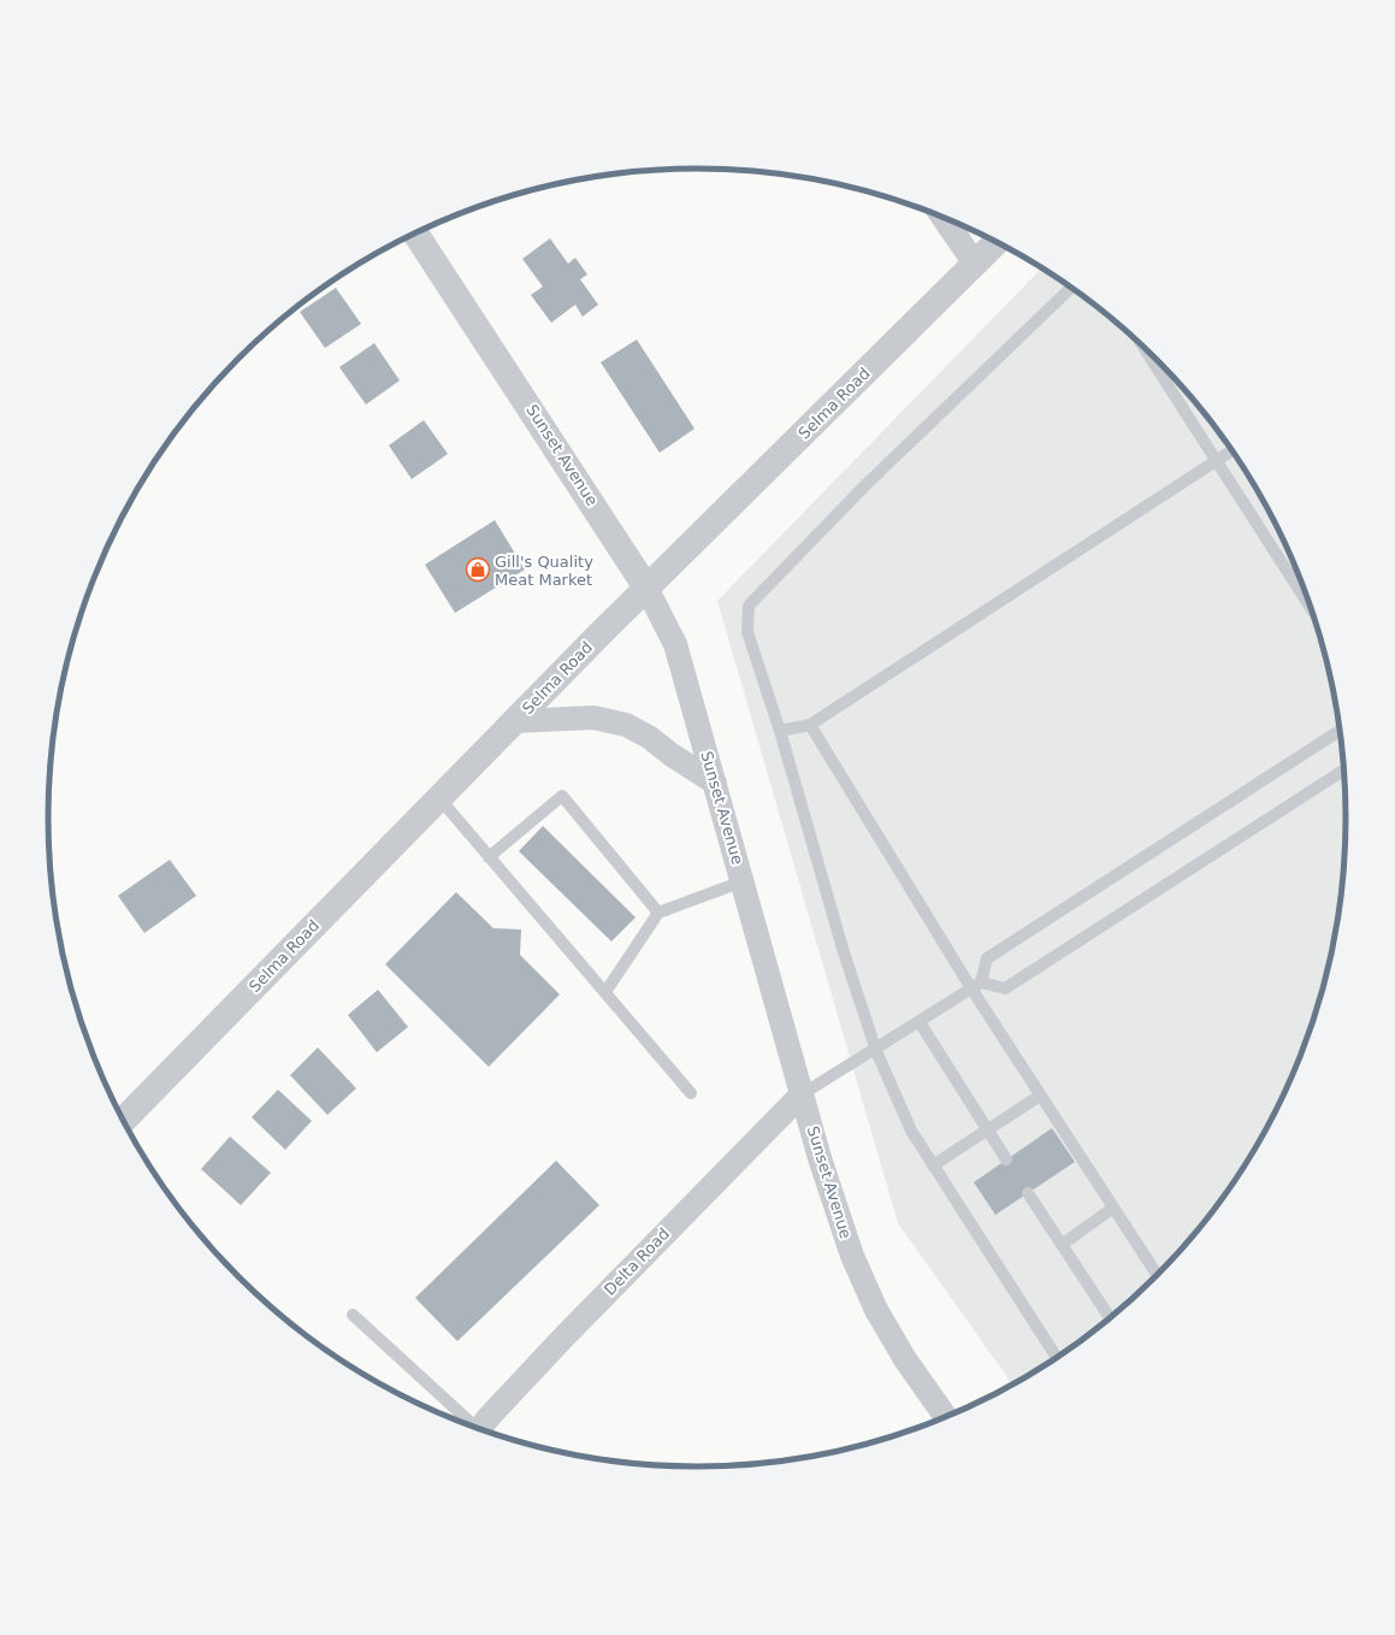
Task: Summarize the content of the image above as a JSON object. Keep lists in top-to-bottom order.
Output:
{
  "streets": {
    "street": ["Selma Road", "Sunset Avenue", "Delta Road"]
  },
  "crossings": [
    ["Selma Road", "Sunset Avenue"],
    ["Sunset Avenue", "Delta Road"]
  ],
  "places": {
    "shop": ["Gill's Quality Meat Market"]
  }
}
